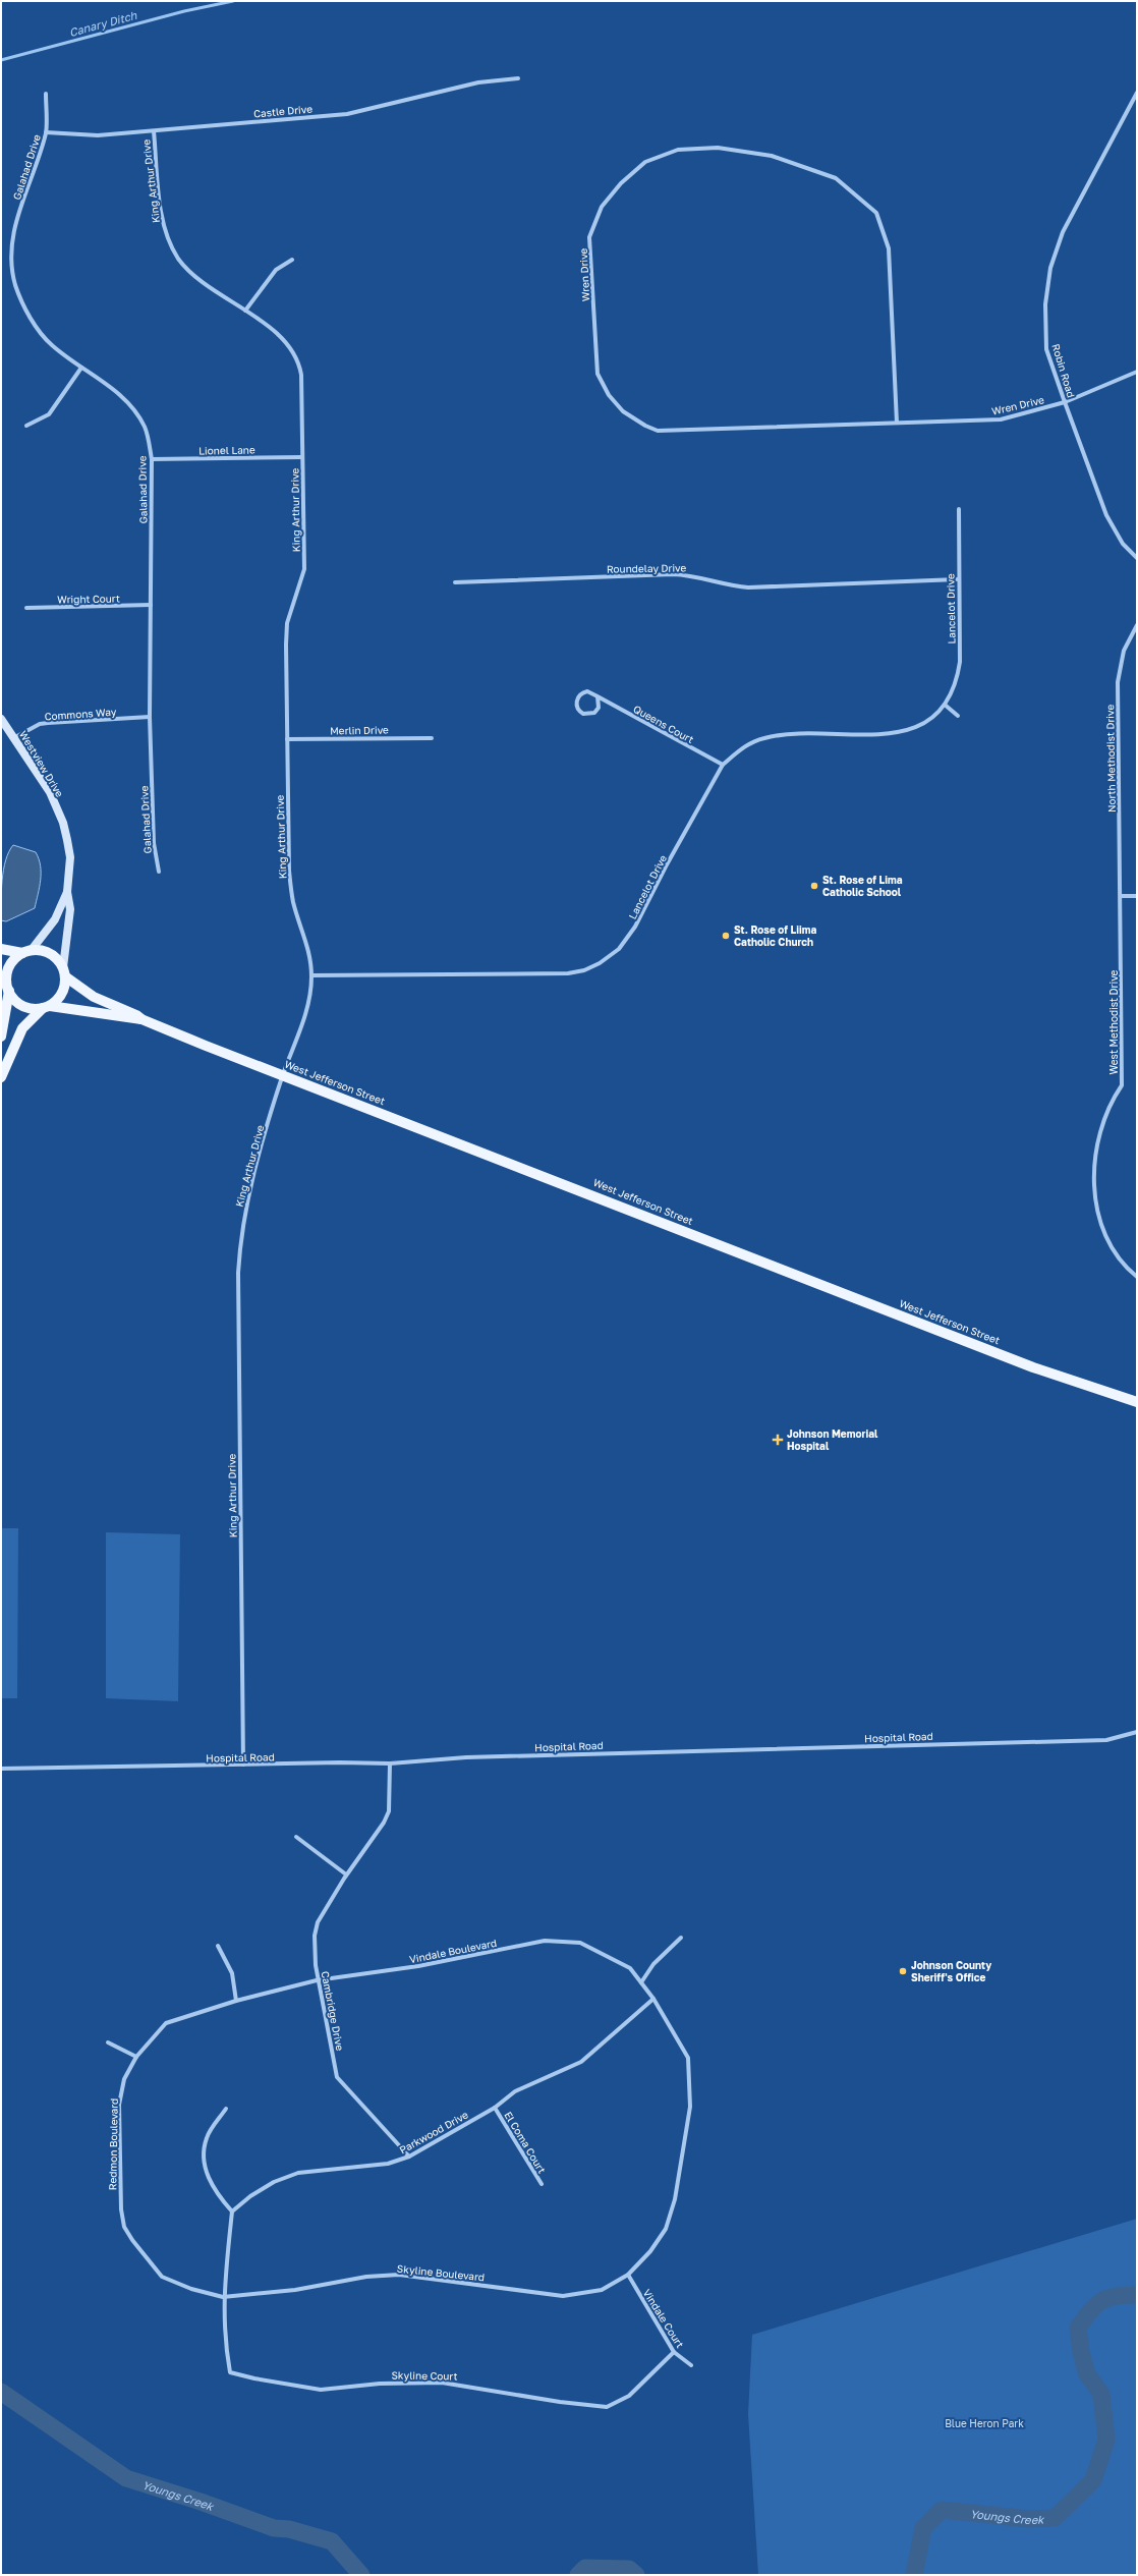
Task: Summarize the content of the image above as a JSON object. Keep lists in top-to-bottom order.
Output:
{
  "streets": {
    "main road": ["West Jefferson Street"],
    "street": [
      "Castle Drive",
      "Galahad Drive",
      "King Arthur Drive",
      "Wren Drive",
      "Robin Road",
      "Lionel Lane",
      "Roundelay Drive",
      "Wright Court",
      "Lancelot Drive",
      "Commons Way",
      "Queens Court",
      "Merlin Drive",
      "North Methodist Drive",
      "Westview Drive",
      "West Methodist Drive",
      "Hospital Road",
      "Vindale Boulevard",
      "Cambridge Drive",
      "Parkwood Drive",
      "El Coma Court",
      "Redmon Boulevard",
      "Skyline Boulevard",
      "Vindale Court",
      "Skyline Court"
    ]
  },
  "crossings": [
    ["Castle Drive", "Galahad Drive"],
    ["Castle Drive", "King Arthur Drive"],
    ["Galahad Drive", "Lionel Lane"],
    ["Galahad Drive", "Wright Court"],
    ["Galahad Drive", "Commons Way"],
    ["King Arthur Drive", "Lionel Lane"],
    ["King Arthur Drive", "Lancelot Drive"],
    ["King Arthur Drive", "Merlin Drive"],
    ["King Arthur Drive", "West Jefferson Street"],
    ["King Arthur Drive", "Hospital Road"],
    ["Wren Drive", "Robin Road"],
    ["Roundelay Drive", "Lancelot Drive"],
    ["Lancelot Drive", "Queens Court"],
    ["Commons Way", "Westview Drive"],
    ["North Methodist Drive", "West Methodist Drive"],
    ["Westview Drive", "West Jefferson Street"],
    ["Hospital Road", "Cambridge Drive"],
    ["Vindale Boulevard", "Cambridge Drive"],
    ["Vindale Boulevard", "Parkwood Drive"],
    ["Vindale Boulevard", "Redmon Boulevard"],
    ["Vindale Boulevard", "Skyline Boulevard"],
    ["Cambridge Drive", "Parkwood Drive"],
    ["Parkwood Drive", "El Coma Court"],
    ["Parkwood Drive", "Skyline Boulevard"],
    ["Redmon Boulevard", "Skyline Boulevard"],
    ["Redmon Boulevard", "Skyline Court"],
    ["Skyline Boulevard", "Vindale Court"],
    ["Skyline Boulevard", "Skyline Court"],
    ["Vindale Court", "Skyline Court"]
  ],
  "water": ["Canary Ditch", "Youngs Creek"],
  "parks": ["Blue Heron Park"],
  "places": {
    "other": ["St. Rose of Lima Catholic School", "St. Rose of Liima Catholic Church", "Johnson County Sheriff's Office"],
    "health": ["Johnson Memorial Hospital"]
  }
}
